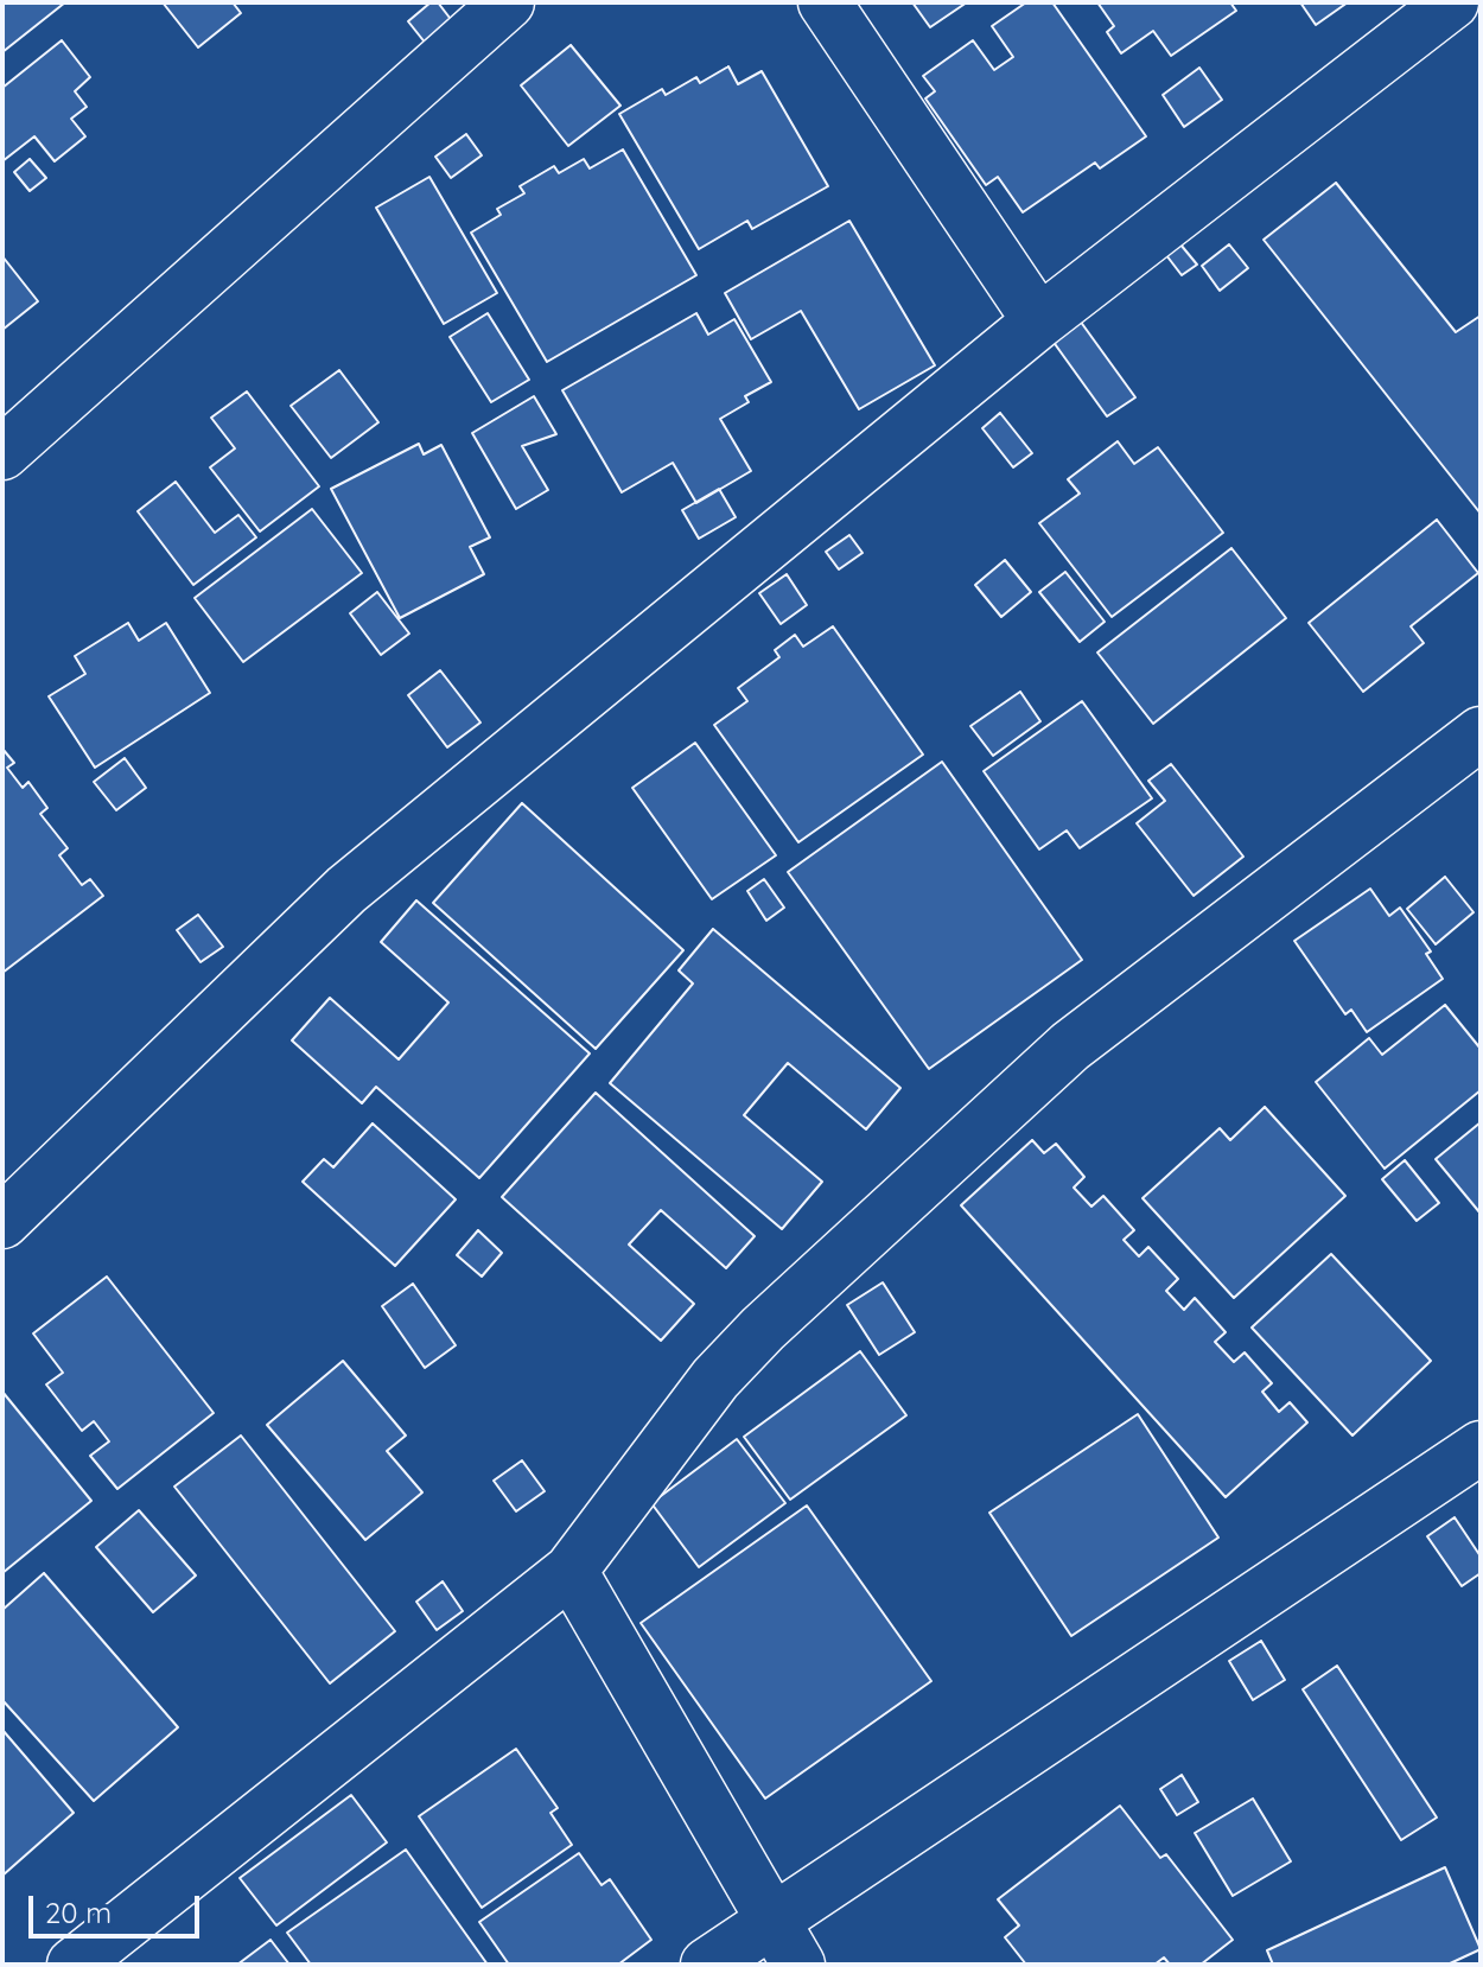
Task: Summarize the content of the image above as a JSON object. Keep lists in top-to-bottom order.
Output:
{
  "scale_bar": "20 m"
}
